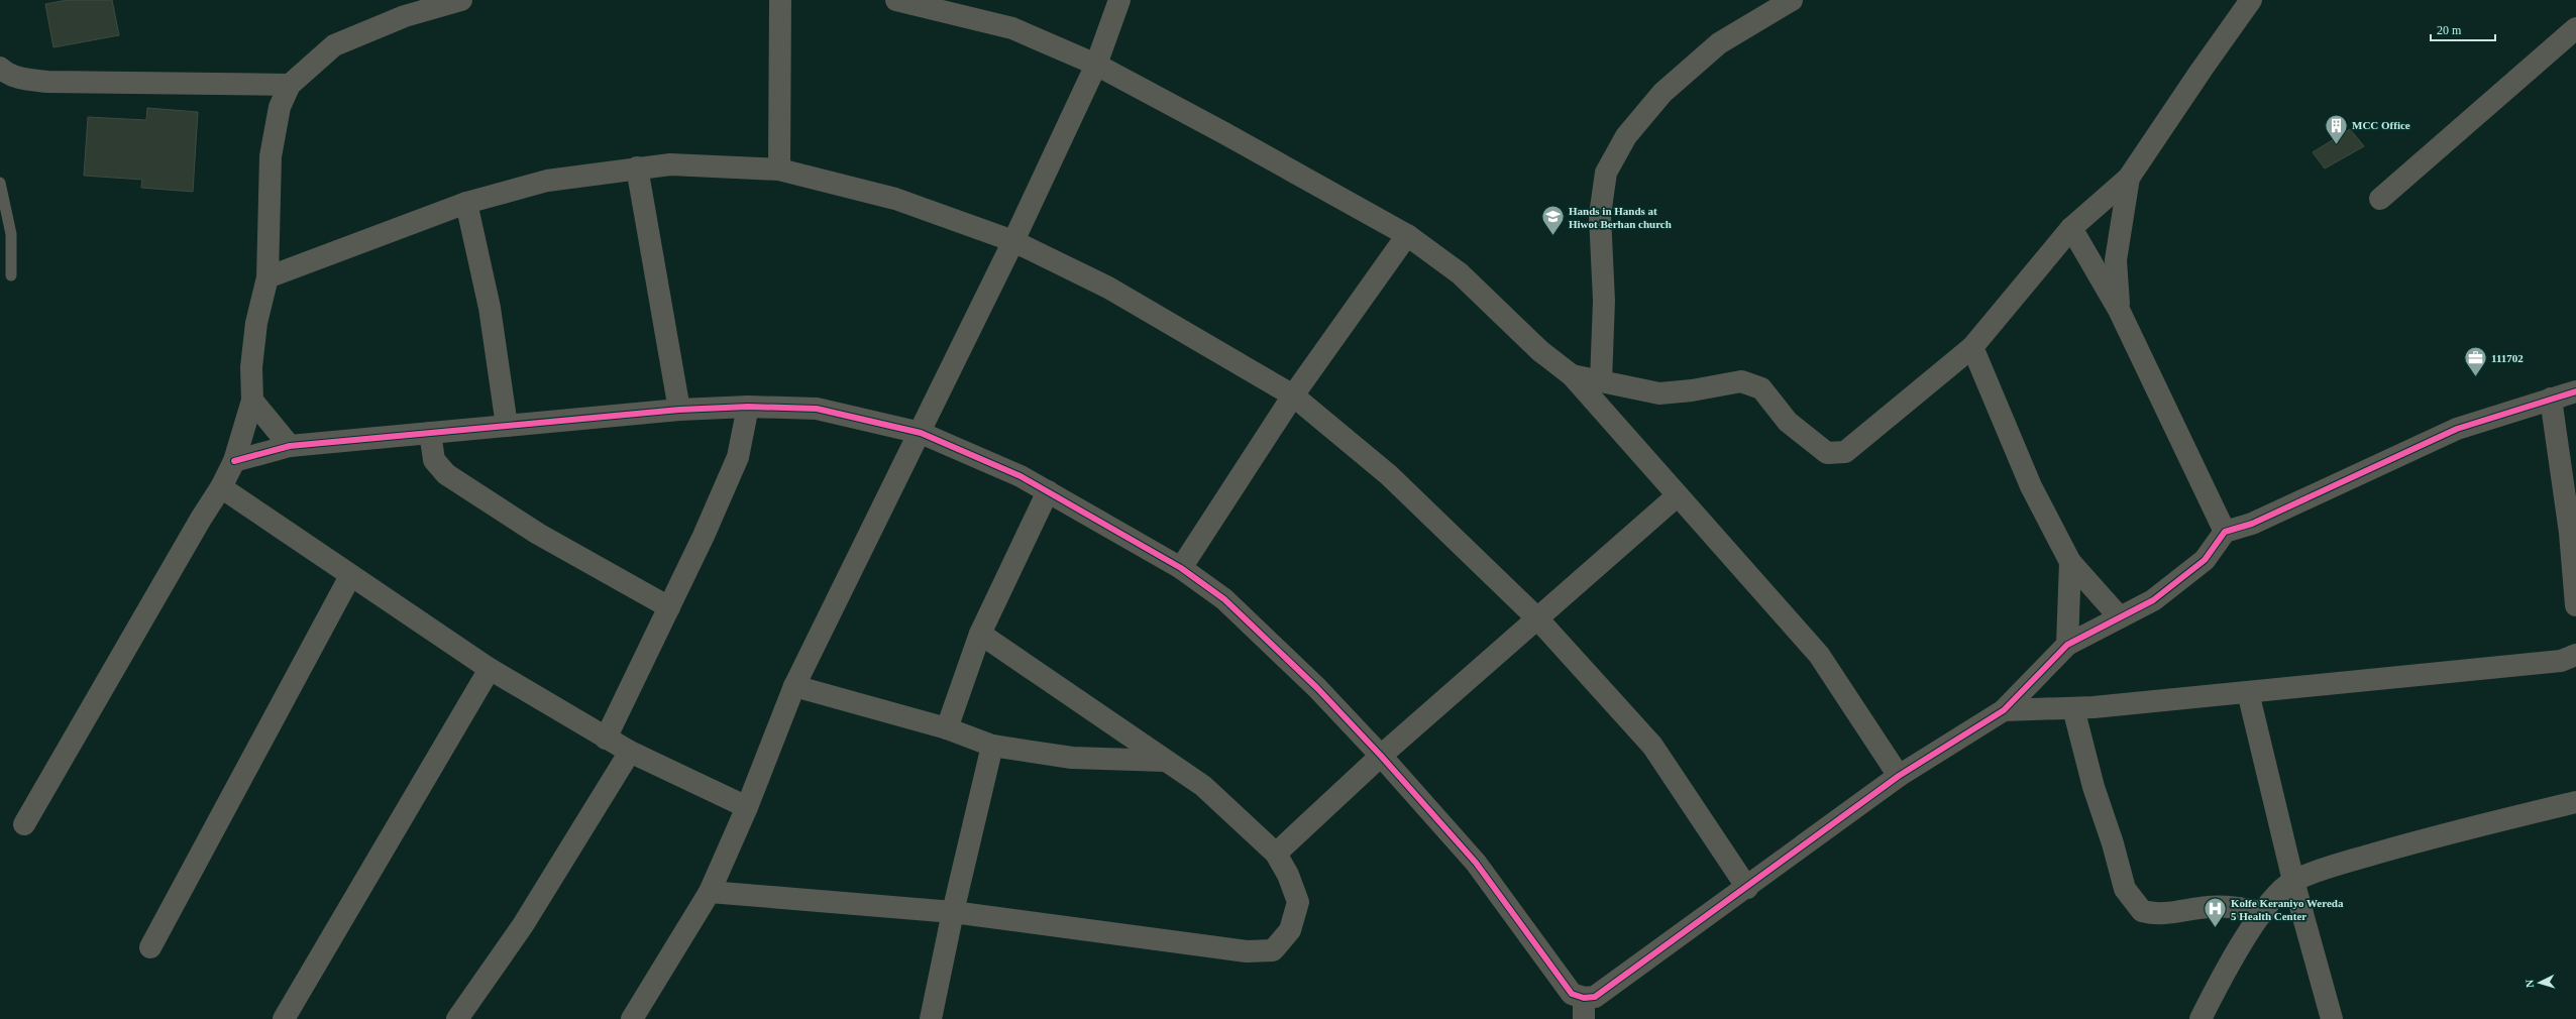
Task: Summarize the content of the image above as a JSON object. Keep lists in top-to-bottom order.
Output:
{
  "places": {
    "building": ["MCC Office"],
    "school or university": ["Hands in Hands at Hiwot Berhan church"],
    "office": ["111702"],
    "hospital": ["Kolfe Keraniyo Wereda 5 Health Center"]
  },
  "scale_bar": "20 m",
  "north": "left"
}
